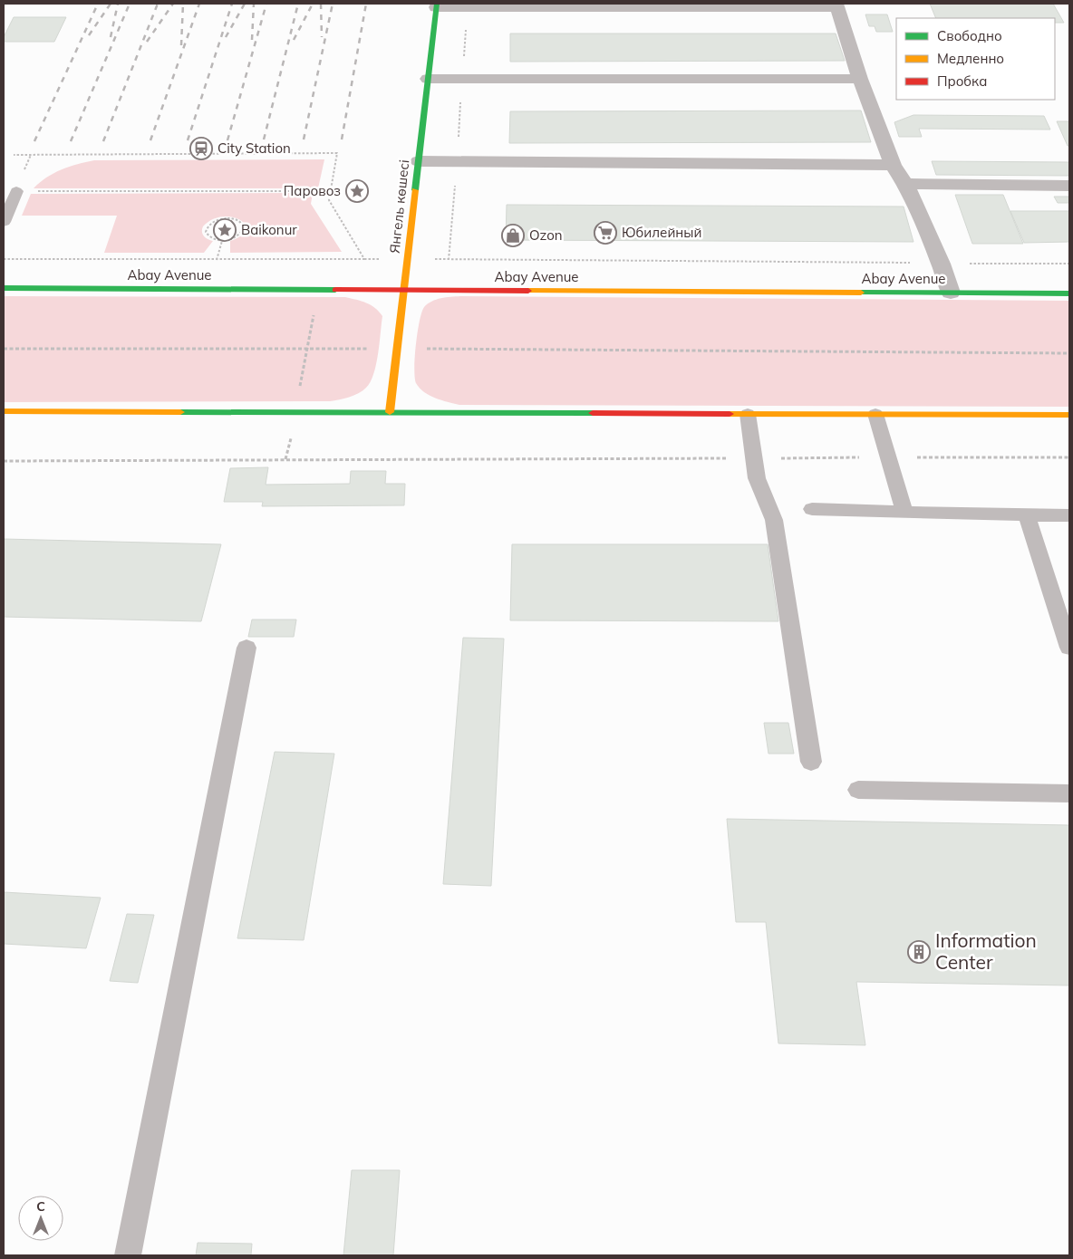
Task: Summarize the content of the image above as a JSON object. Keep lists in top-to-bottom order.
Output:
{
  "streets": {
    "main road": ["Янгель көшесі", "Abay Avenue"]
  },
  "crossings": [
    ["Янгель көшесі", "Abay Avenue"]
  ],
  "places": {
    "station": ["City Station"],
    "place": ["Паровоз", "Baikonur"],
    "supermarket": ["Юбилейный"],
    "shop": ["Ozon"],
    "building": ["Information Center"]
  },
  "legend": ["Свободно", "Медленно", "Пробка"],
  "north": "top"
}
